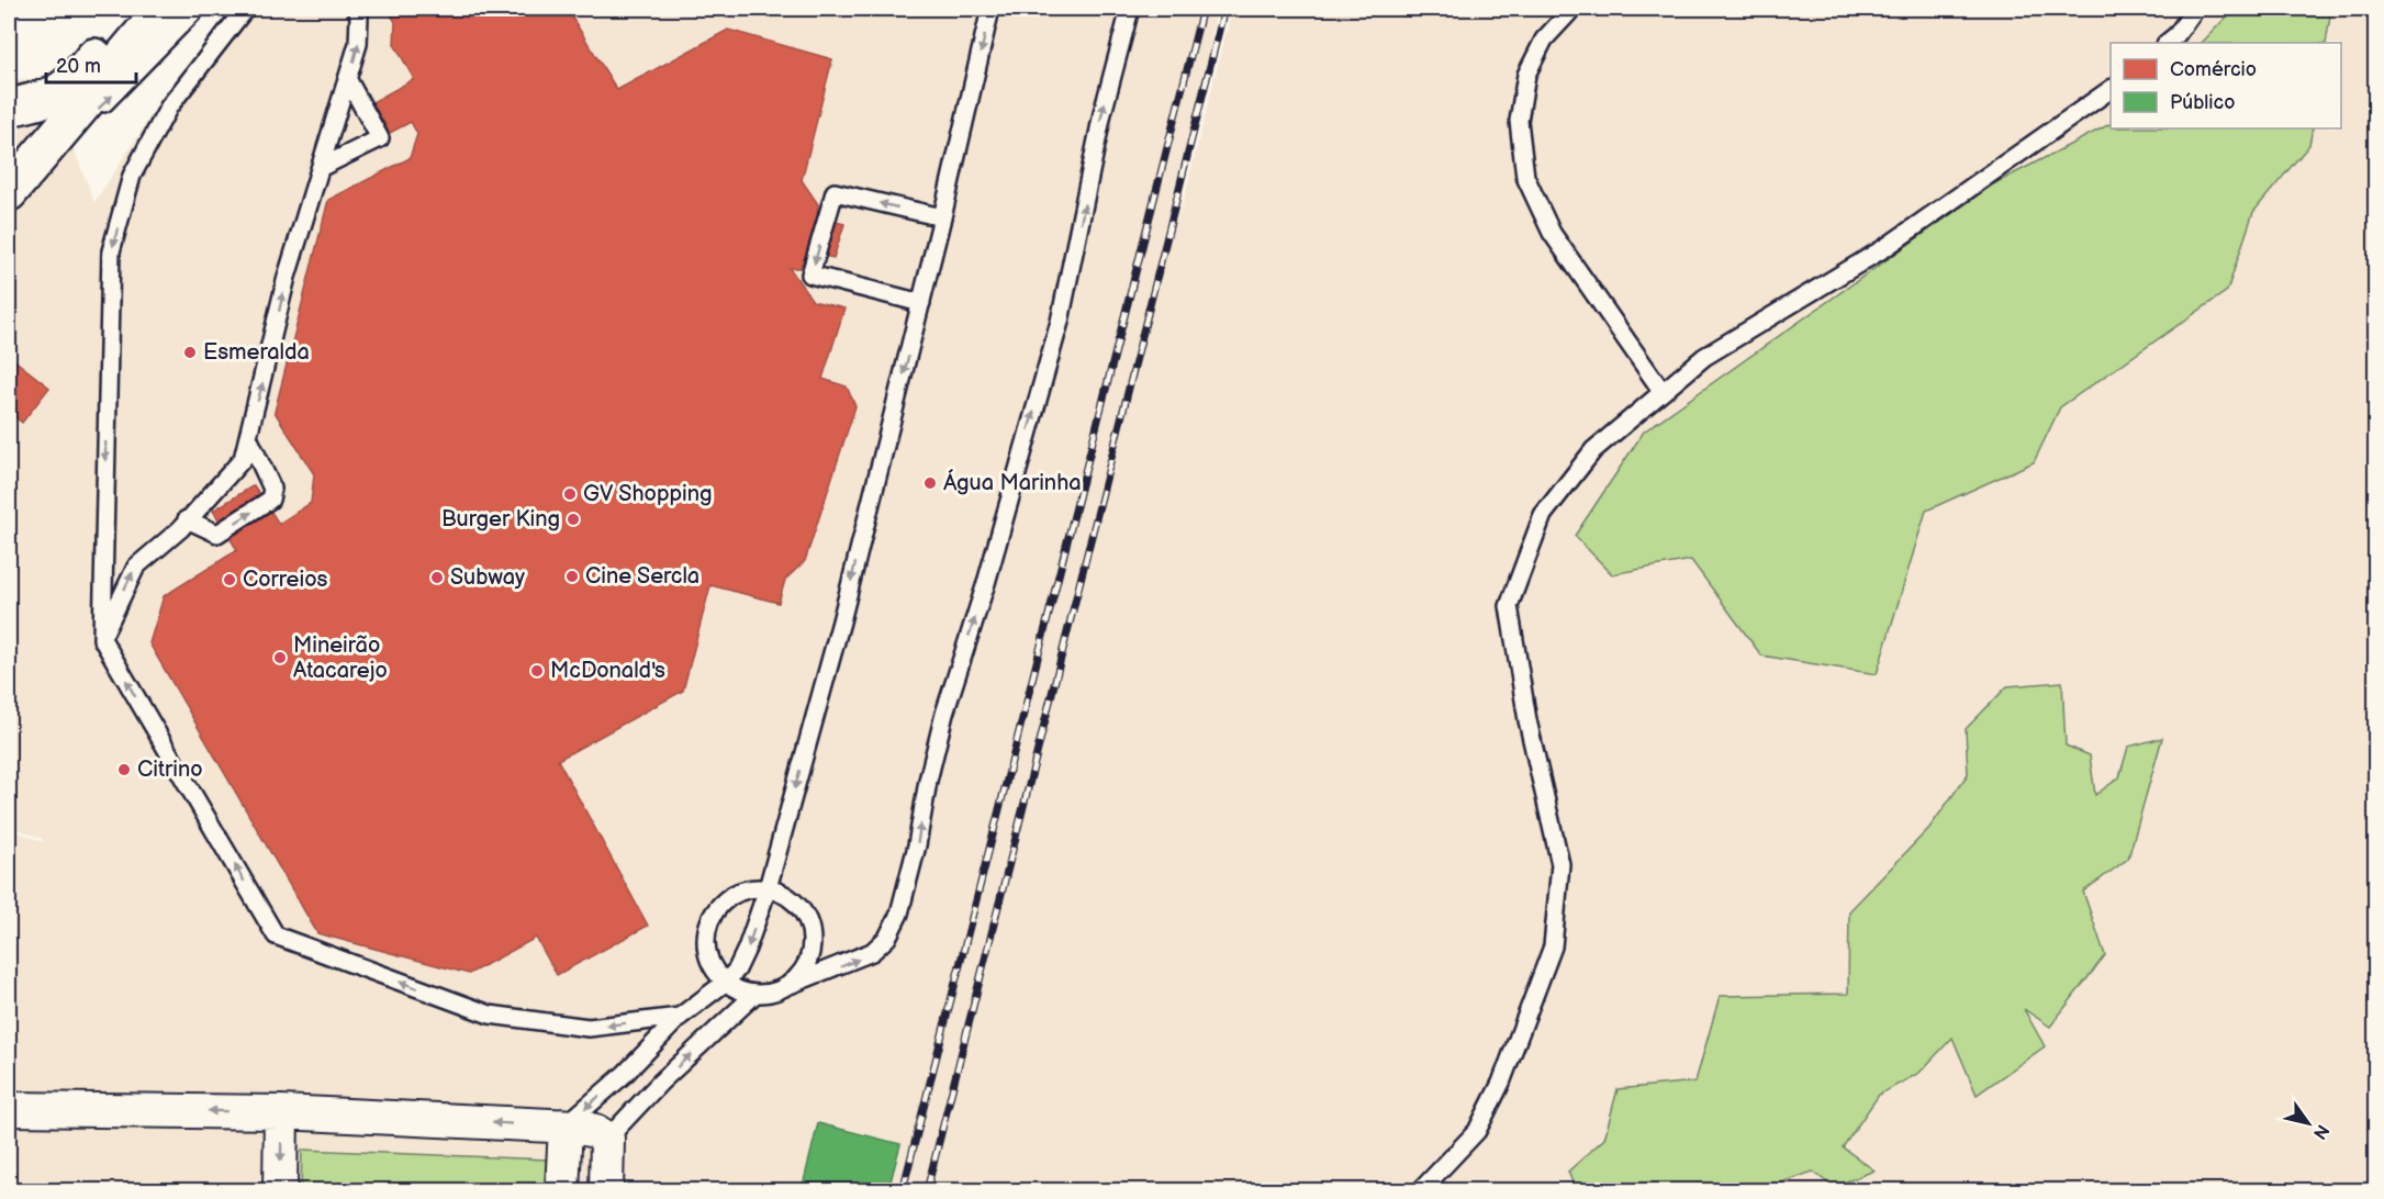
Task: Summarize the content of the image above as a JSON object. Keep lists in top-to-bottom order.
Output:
{
  "places": [
    "Esmeralda",
    "Água Marinha",
    "GV Shopping",
    "Burger King",
    "Cine Sercla",
    "Subway",
    "Correios",
    "Mineirão Atacarejo",
    "McDonald's",
    "Citrino"
  ],
  "legend": ["Comércio", "Público"],
  "scale_bar": "20 m",
  "north": "bottom right"
}
